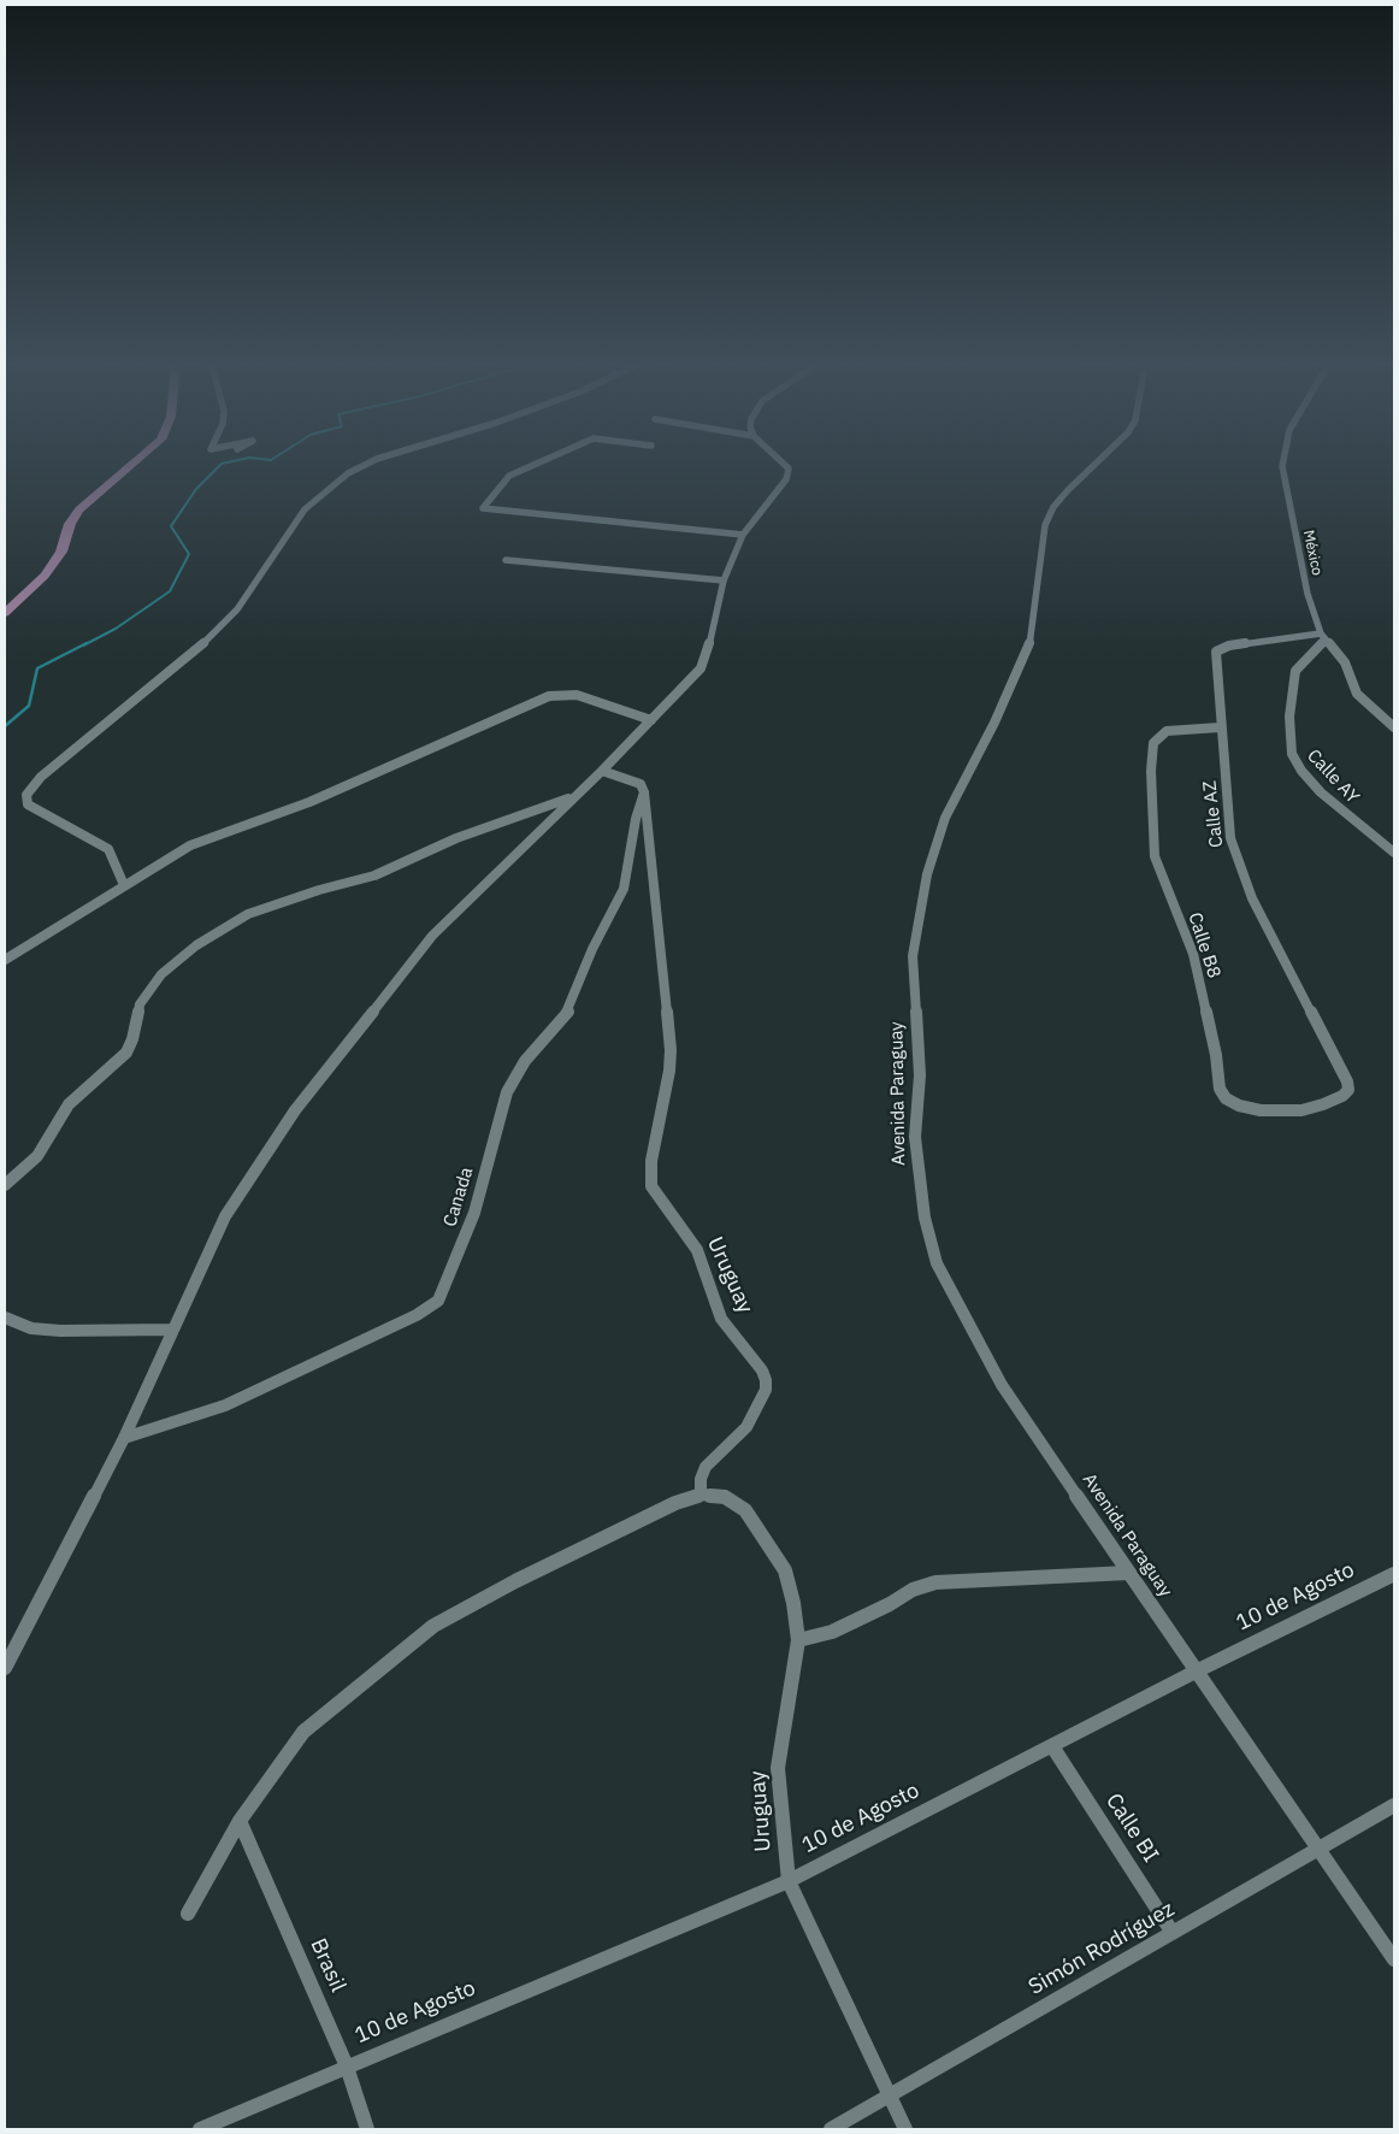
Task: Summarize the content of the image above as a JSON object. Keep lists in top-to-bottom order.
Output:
{
  "streets": {
    "street": [
      "México",
      "Calle AY",
      "Calle AZ",
      "Calle B8",
      "Avenida Paraguay",
      "Canada",
      "Uruguay",
      "10 de Agosto",
      "Calle BI",
      "Simón Rodríguez",
      "Brasil"
    ]
  },
  "crossings": [
    ["México", "Calle AY"],
    ["México", "Calle AZ"],
    ["Calle AY", "Calle AZ"],
    ["Calle AZ", "Calle B8"],
    ["Avenida Paraguay", "10 de Agosto"],
    ["Avenida Paraguay", "Simón Rodríguez"],
    ["Canada", "Uruguay"],
    ["Uruguay", "10 de Agosto"],
    ["Uruguay", "Simón Rodríguez"],
    ["10 de Agosto", "Calle BI"],
    ["10 de Agosto", "Brasil"],
    ["Calle BI", "Simón Rodríguez"]
  ]
}
